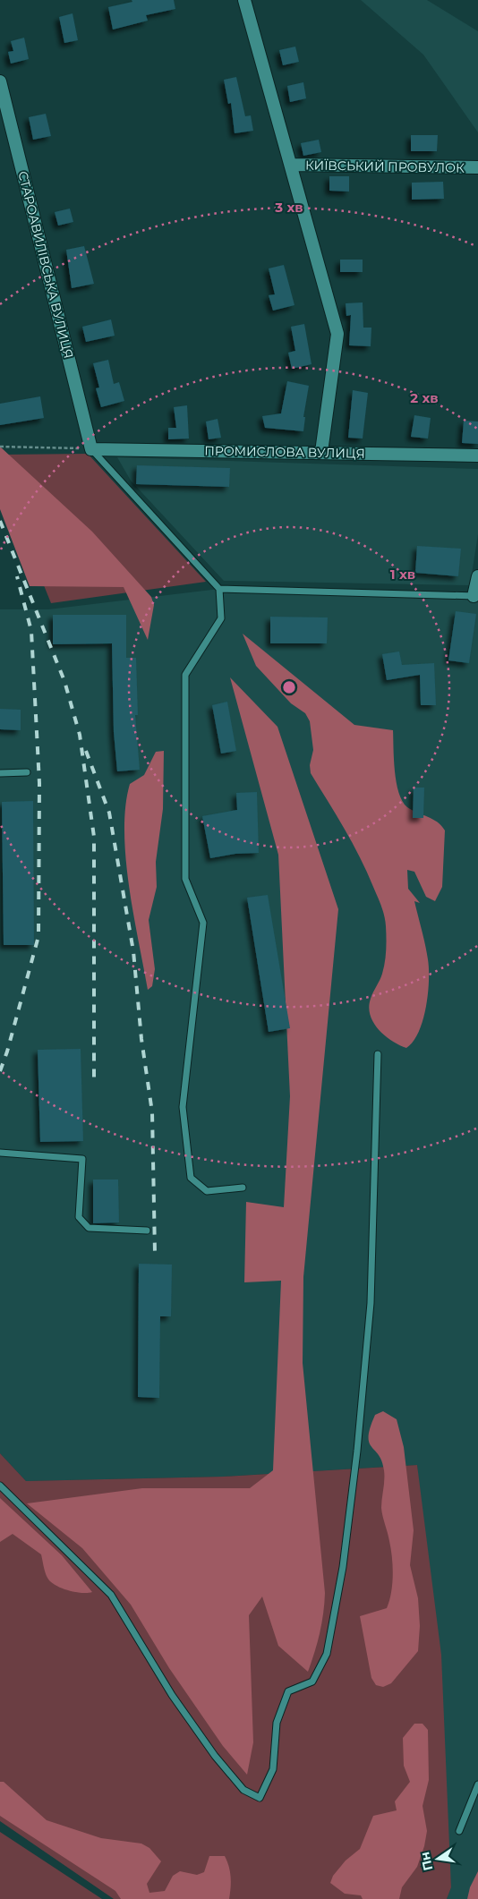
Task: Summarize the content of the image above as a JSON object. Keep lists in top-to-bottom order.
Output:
{
  "streets": {
    "street": ["КИЇВСЬКИЙ ПРОВУЛОК", "СТАРОАВИЛІВСЬКА ВУЛИЦЯ", "ПРОМИСЛОВА ВУЛИЦЯ"]
  },
  "crossings": [
    ["СТАРОАВИЛІВСЬКА ВУЛИЦЯ", "ПРОМИСЛОВА ВУЛИЦЯ"]
  ],
  "north": "left",
  "rings": ["3 хв", "2 хв", "1 хв"]
}
